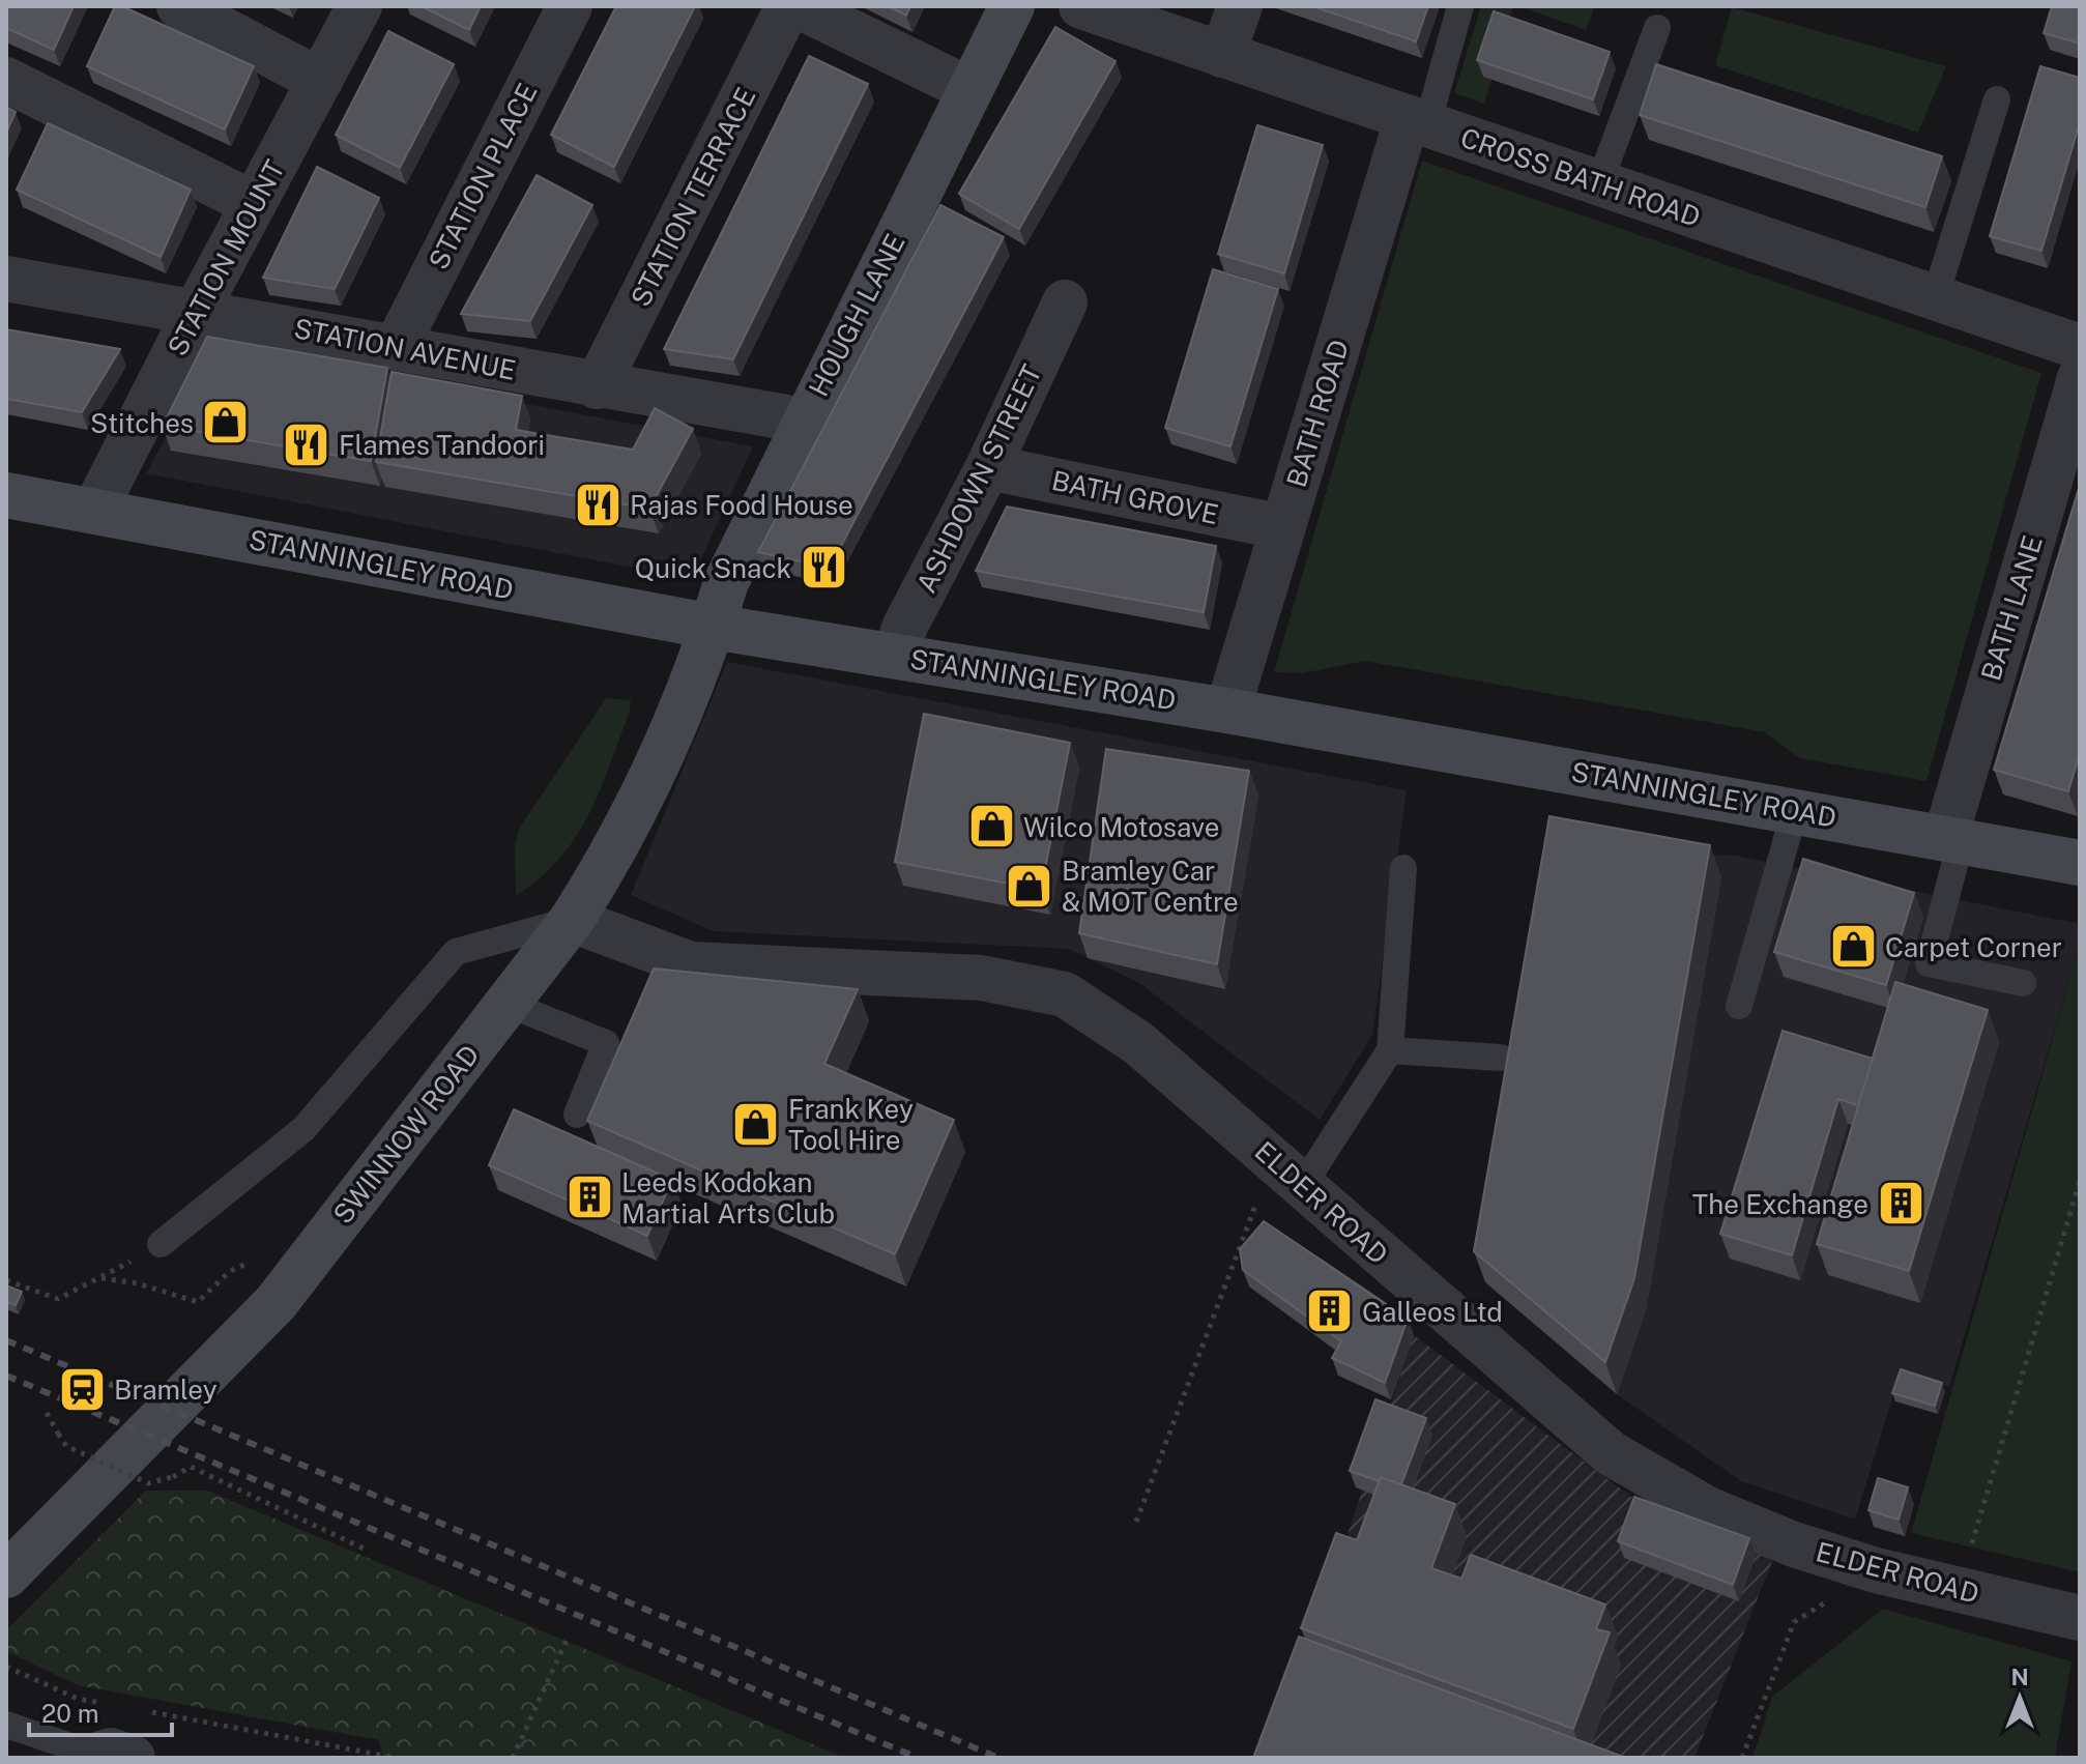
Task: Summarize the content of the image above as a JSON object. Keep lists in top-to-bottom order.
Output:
{
  "streets": {
    "street": [
      "STATION PLACE",
      "CROSS BATH ROAD",
      "STATION TERRACE",
      "STATION MOUNT",
      "HOUGH LANE",
      "STATION AVENUE",
      "BATH ROAD",
      "ASHDOWN STREET",
      "BATH GROVE",
      "STANNINGLEY ROAD",
      "BATH LANE",
      "SWINNOW ROAD",
      "ELDER ROAD"
    ]
  },
  "crossings": [
    ["STATION PLACE", "STATION AVENUE"],
    ["CROSS BATH ROAD", "BATH ROAD"],
    ["STATION TERRACE", "STATION AVENUE"],
    ["STATION MOUNT", "STATION AVENUE"],
    ["STATION MOUNT", "STANNINGLEY ROAD"],
    ["HOUGH LANE", "STATION AVENUE"],
    ["HOUGH LANE", "STANNINGLEY ROAD"],
    ["HOUGH LANE", "SWINNOW ROAD"],
    ["BATH ROAD", "BATH GROVE"],
    ["BATH ROAD", "STANNINGLEY ROAD"],
    ["ASHDOWN STREET", "BATH GROVE"],
    ["ASHDOWN STREET", "STANNINGLEY ROAD"],
    ["STANNINGLEY ROAD", "BATH LANE"],
    ["STANNINGLEY ROAD", "SWINNOW ROAD"],
    ["SWINNOW ROAD", "ELDER ROAD"]
  ],
  "places": {
    "shop": [
      "Stitches",
      "Wilco Motosave",
      "Bramley Car & MOT Centre",
      "Carpet Corner",
      "Frank Key Tool Hire"
    ],
    "restaurant": ["Flames Tandoori", "Rajas Food House", "Quick Snack"],
    "building": ["Leeds Kodokan Martial Arts Club", "The Exchange", "Galleos Ltd"],
    "station": ["Bramley"]
  },
  "scale_bar": "20 m",
  "north": "top"
}
